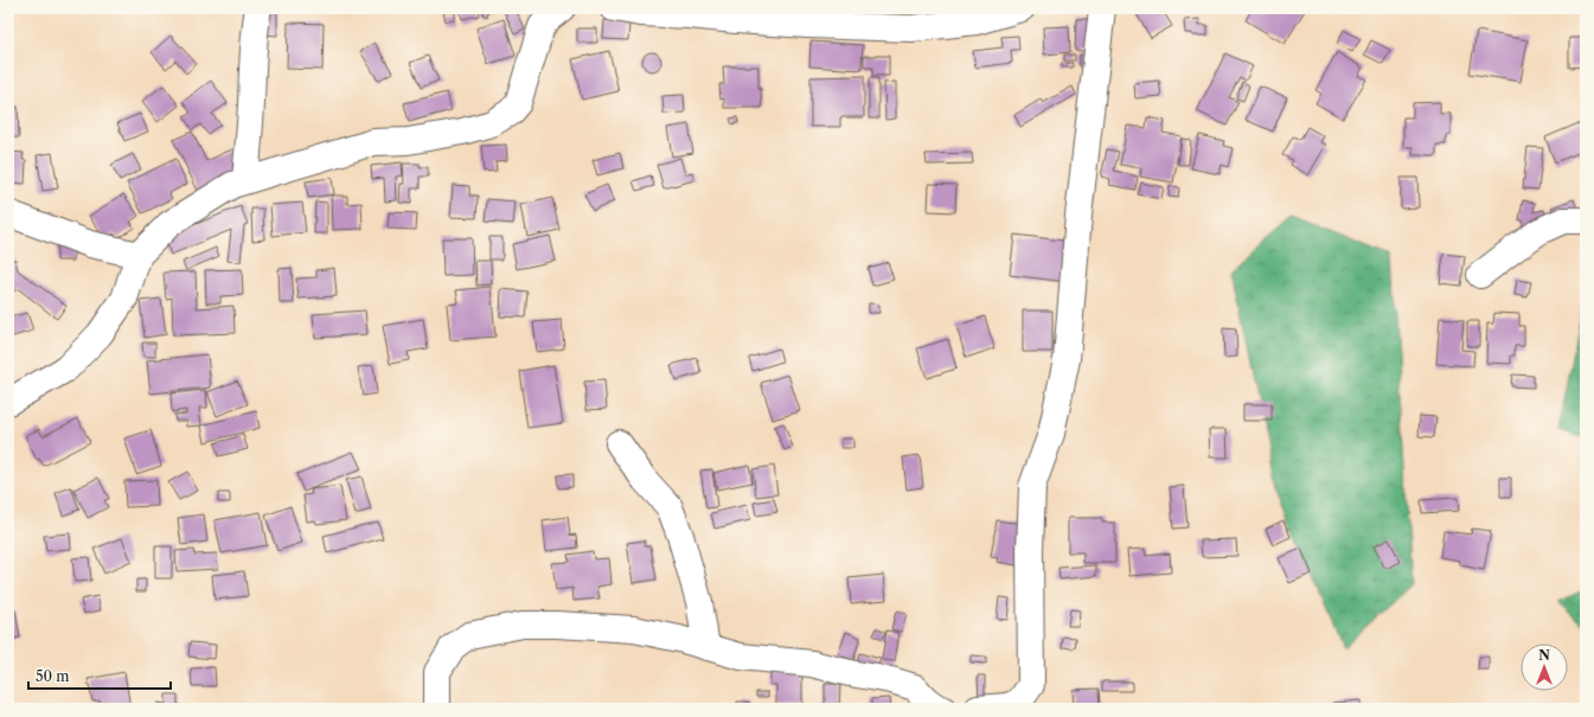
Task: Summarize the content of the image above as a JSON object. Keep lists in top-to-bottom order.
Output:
{
  "scale_bar": "50 m",
  "north": "top"
}
